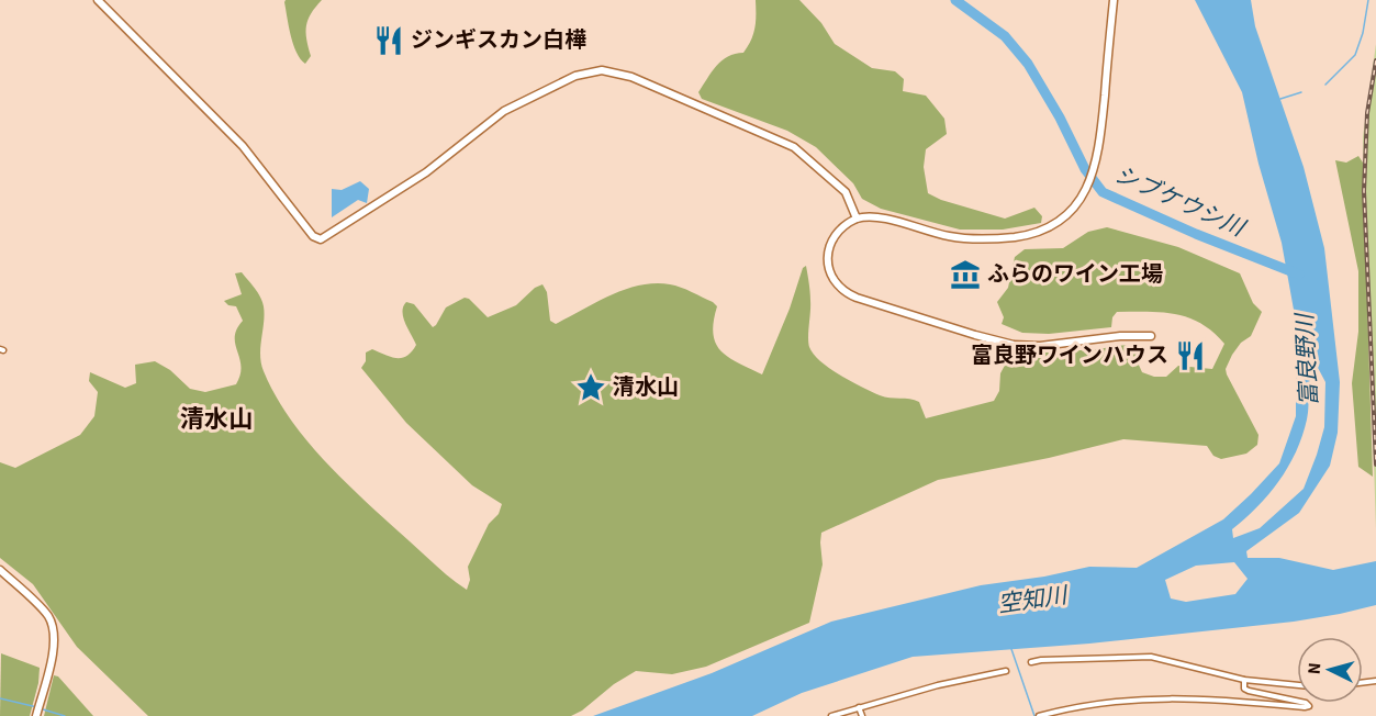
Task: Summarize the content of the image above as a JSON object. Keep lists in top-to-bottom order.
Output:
{
  "districts": ["清水山"],
  "water": ["シブケウシ川", "富良野川", "空知川"],
  "places": {
    "restaurant": ["ジンギスカン白樺", "富良野ワインハウス"],
    "museum": ["ふらのワイン工場"],
    "place": ["清水山"]
  },
  "north": "left"
}
